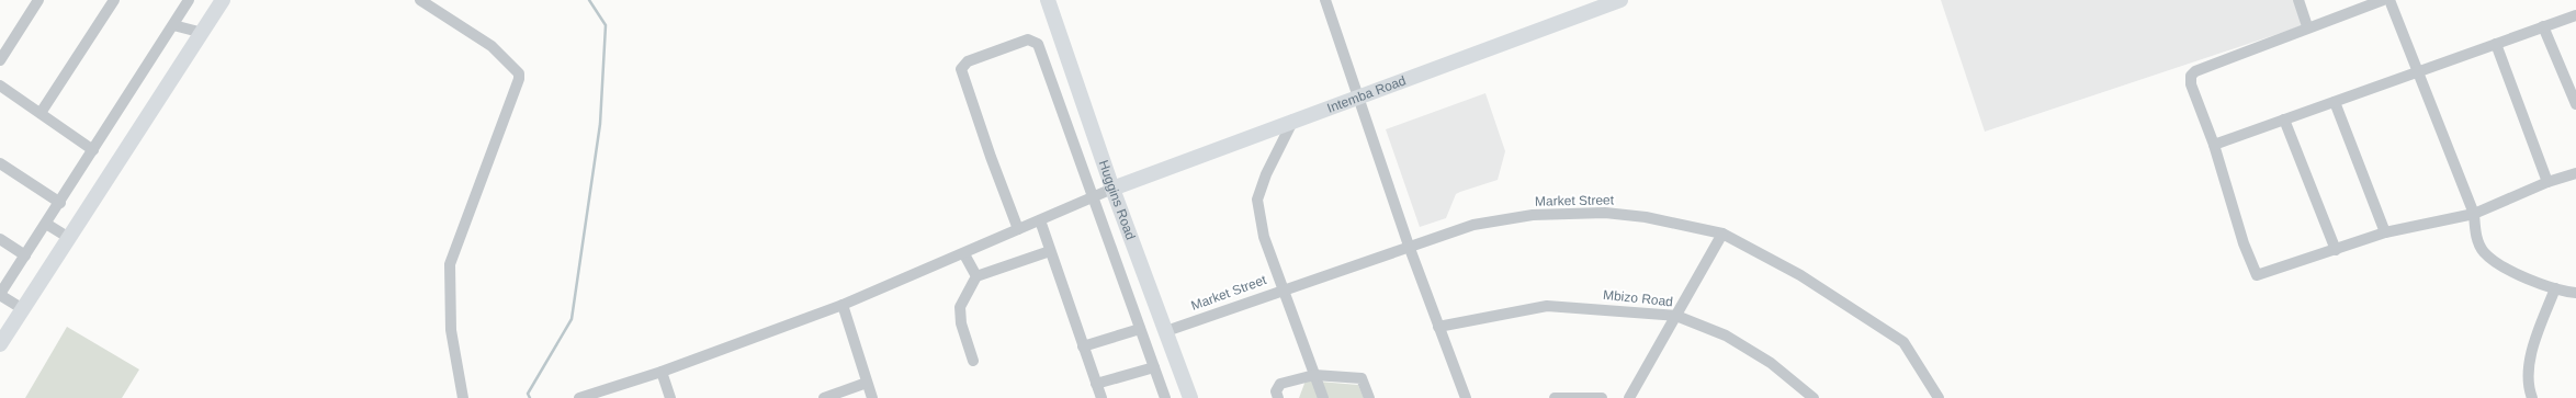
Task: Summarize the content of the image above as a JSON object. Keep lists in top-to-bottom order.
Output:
{
  "streets": {
    "street": [
      "Intemba Road",
      "Huggins Road",
      "Market Street",
      "Mbizo Road"
    ]
  },
  "crossings": [
    ["Intemba Road", "Huggins Road"],
    ["Huggins Road", "Market Street"]
  ]
}
